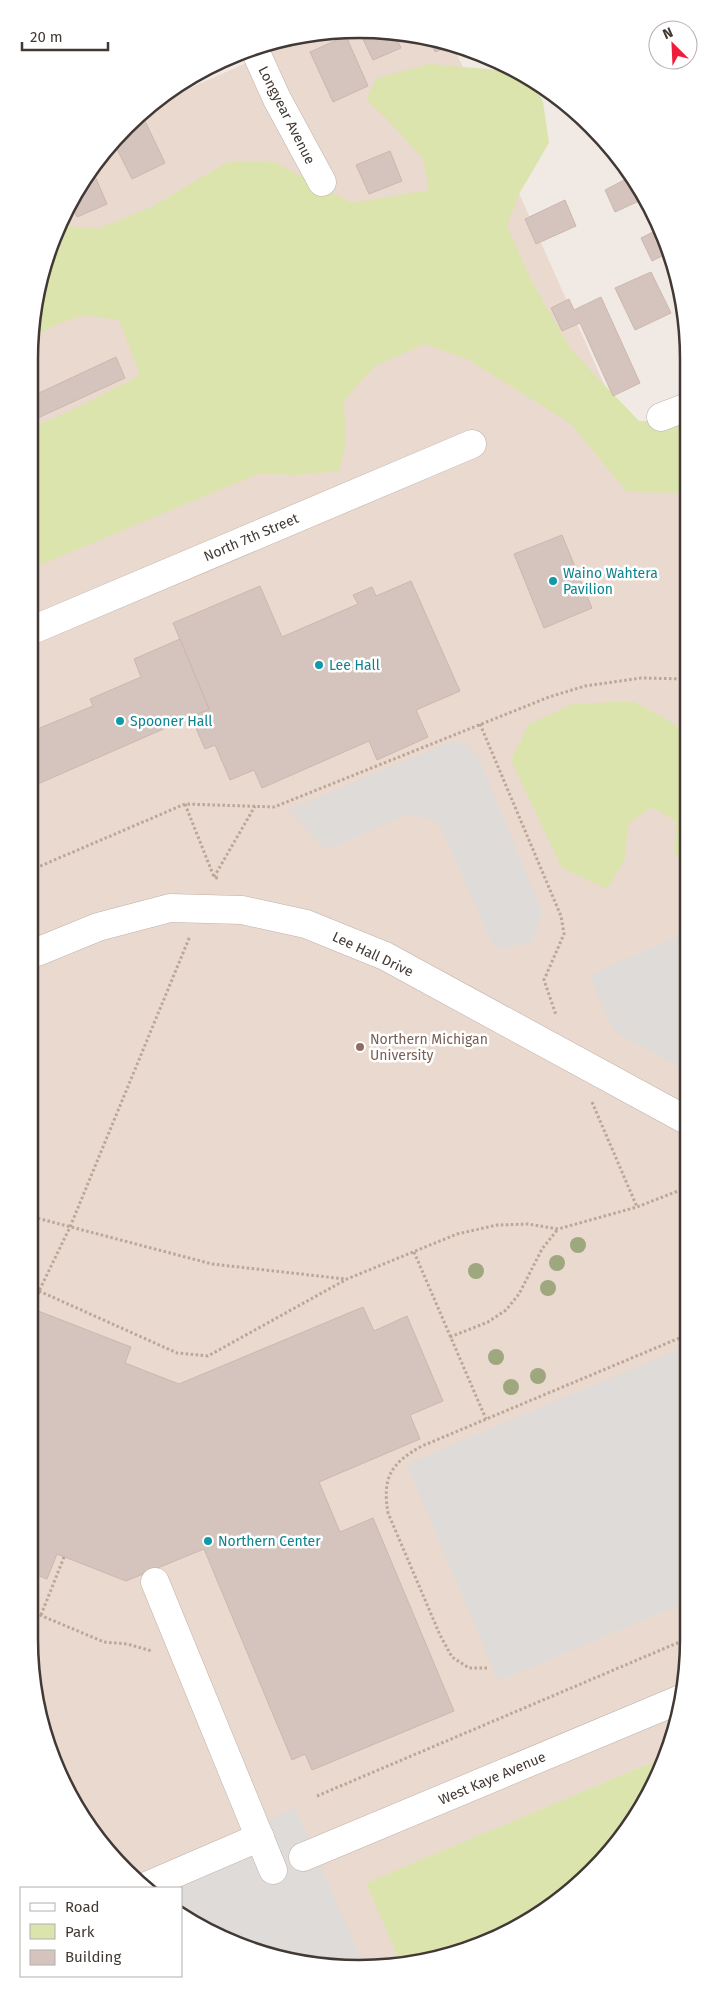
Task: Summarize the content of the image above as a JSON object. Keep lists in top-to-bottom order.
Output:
{
  "streets": {
    "street": [
      "Longyear Avenue",
      "North 7th Street",
      "Lee Hall Drive",
      "West Kaye Avenue"
    ]
  },
  "places": [
    "Waino Wahtera Pavilion",
    "Lee Hall",
    "Spooner Hall",
    "Northern Michigan University",
    "Northern Center"
  ],
  "legend": ["Road", "Park", "Building"],
  "scale_bar": "20 m",
  "north": "top left"
}
